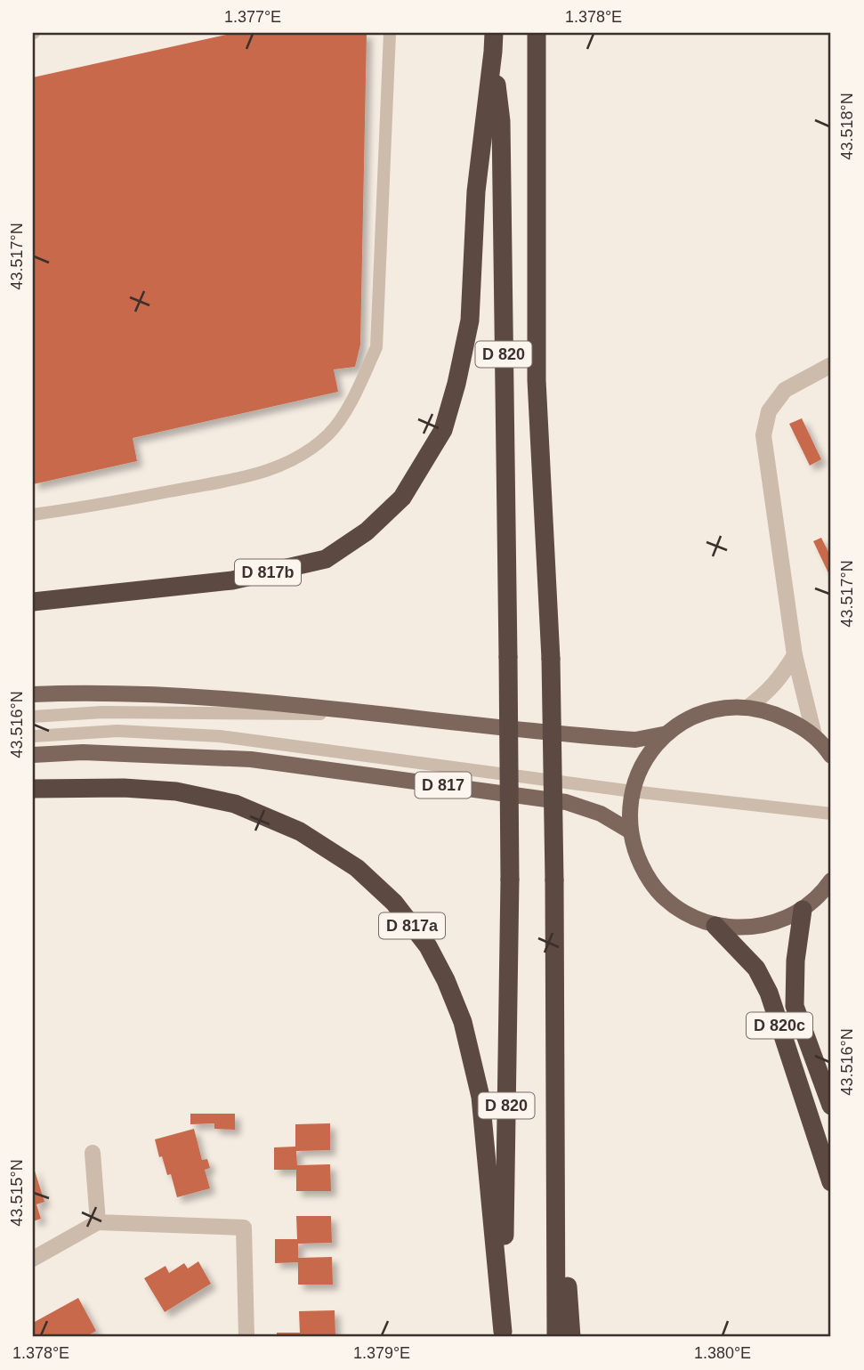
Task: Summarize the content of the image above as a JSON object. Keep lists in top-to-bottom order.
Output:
{
  "streets": {
    "highway": [
      "D 820",
      "D 817b",
      "D 817a",
      "D 820c"
    ],
    "main road": ["D 817"]
  },
  "crossings": [
    ["D 820", "D 817b"],
    ["D 820", "D 817a"]
  ],
  "coordinates": [
    "1.377°E",
    "1.378°E",
    "43.518°N",
    "43.517°N",
    "43.516°N",
    "43.515°N",
    "1.379°E",
    "1.380°E"
  ]
}
